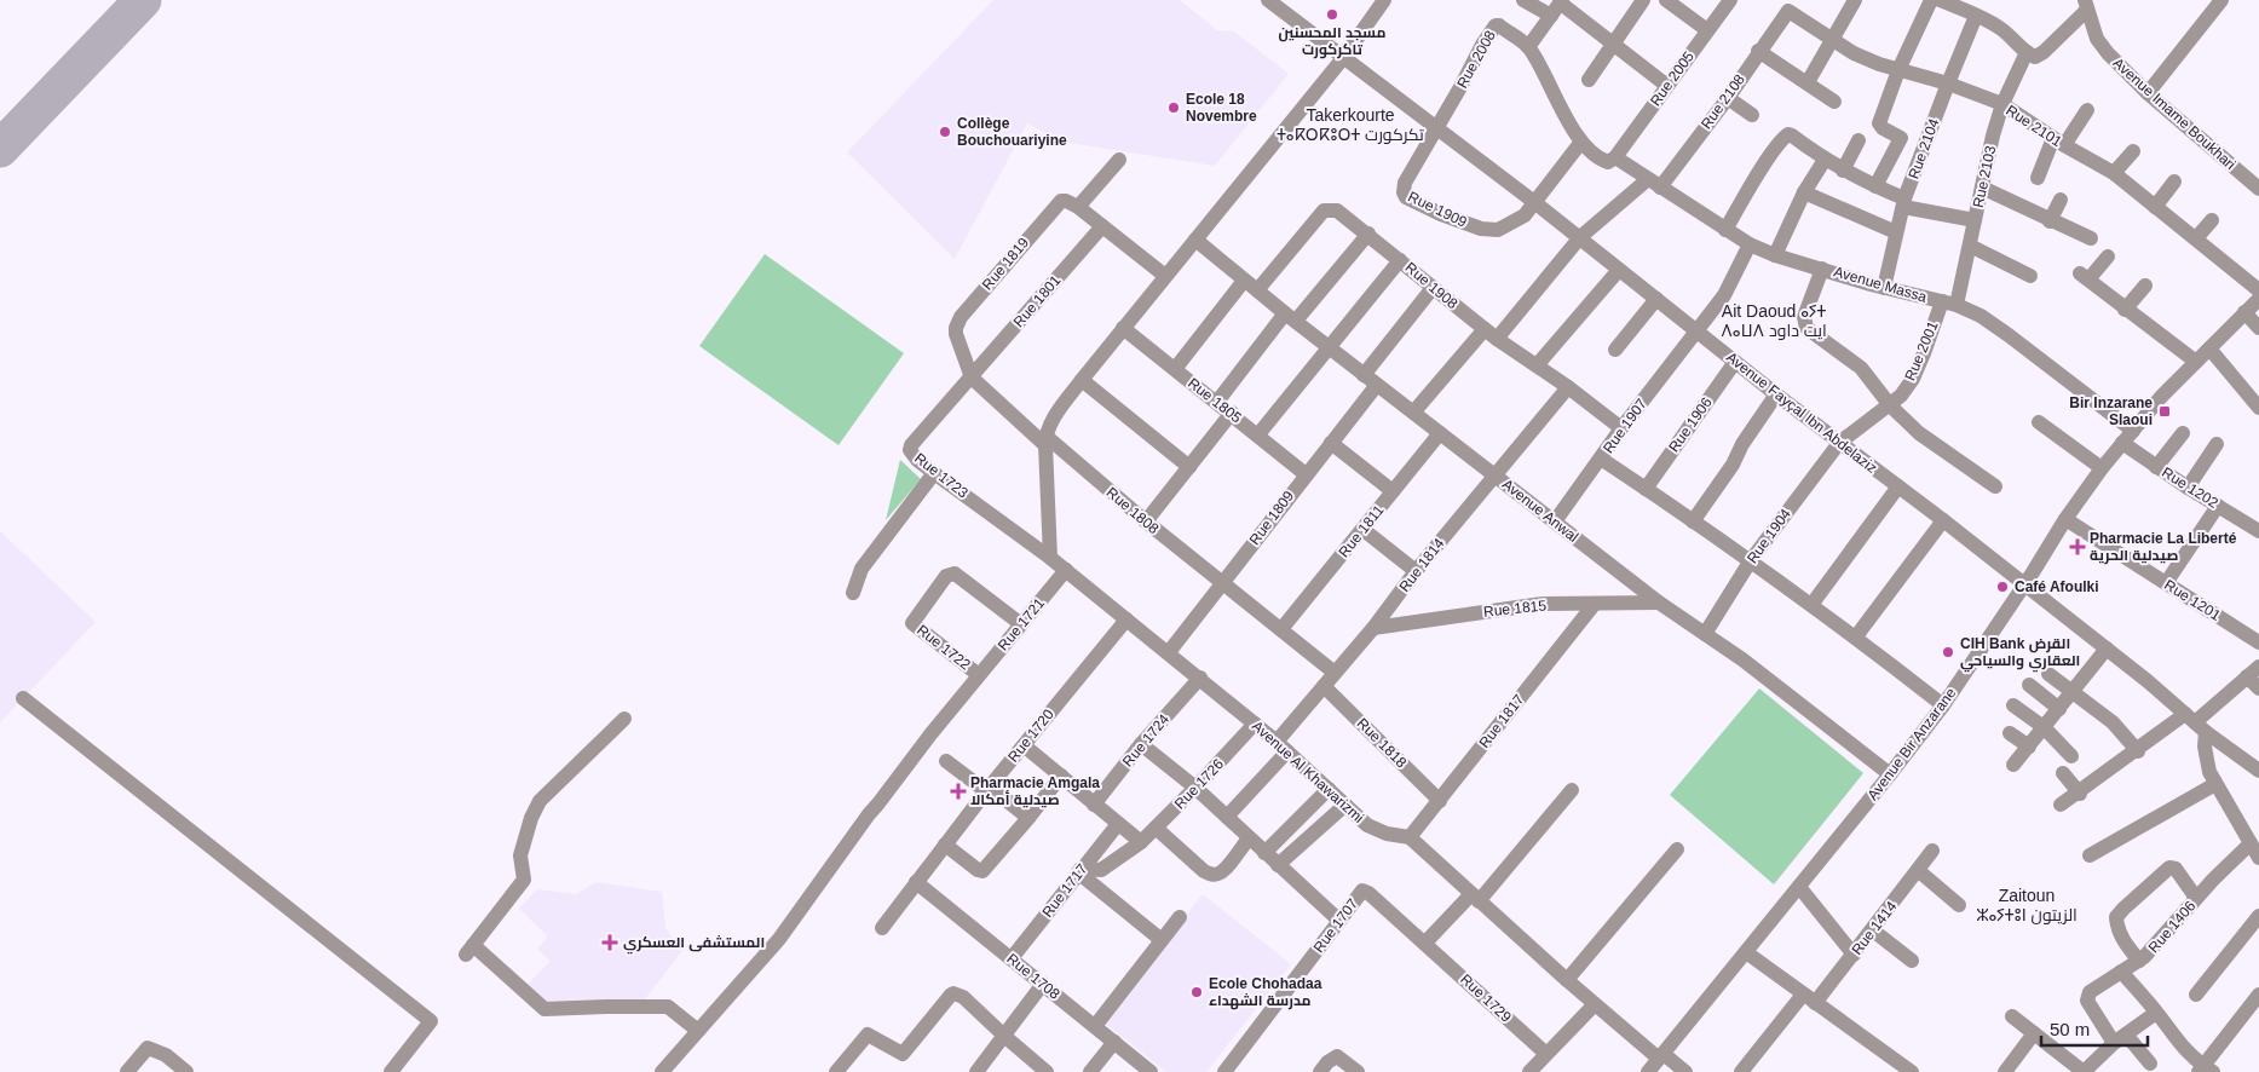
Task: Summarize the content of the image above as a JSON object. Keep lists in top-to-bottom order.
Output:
{
  "streets": {
    "street": [
      "Rue 2008",
      "Rue 2005",
      "Rue 2108",
      "Avenue Imame Boukhari",
      "Rue 2101",
      "Rue 2104",
      "Rue 2103",
      "Rue 1909",
      "Rue 1819",
      "Avenue Massa",
      "Rue 1908",
      "Rue 1801",
      "Rue 2001",
      "Rue 1805",
      "Avenue Fayçal Ibn Abdelaziz",
      "Rue 1906",
      "Rue 1907",
      "Rue 1723",
      "Rue 1202",
      "Rue 1808",
      "Avenue Anwal",
      "Rue 1809",
      "Rue 1811",
      "Rue 1904",
      "Rue 1814",
      "Rue 1201",
      "Rue 1815",
      "Rue 1721",
      "Rue 1722",
      "Rue 1817",
      "Rue 1720",
      "Rue 1724",
      "Rue 1818",
      "Avenue Bir Anzarane",
      "Avenue Al Khawarizmi",
      "Rue 1726",
      "Rue 1717",
      "Rue 1707",
      "Rue 1406",
      "Rue 1414",
      "Rue 1708",
      "Rue 1729"
    ]
  },
  "crossings": [
    ["Rue 2008", "Rue 1909"],
    ["Rue 2008", "Avenue Fayçal Ibn Abdelaziz"],
    ["Rue 2005", "Avenue Massa"],
    ["Rue 2108", "Rue 2101"],
    ["Rue 2108", "Avenue Massa"],
    ["Rue 2108", "Rue 1908"],
    ["Rue 2108", "Avenue Fayçal Ibn Abdelaziz"],
    ["Rue 2108", "Avenue Anwal"],
    ["Rue 2101", "Rue 2104"],
    ["Rue 2101", "Rue 2103"],
    ["Rue 2104", "Avenue Massa"],
    ["Rue 2103", "Avenue Massa"],
    ["Rue 2103", "Rue 2001"],
    ["Rue 1909", "Avenue Fayçal Ibn Abdelaziz"],
    ["Rue 1819", "Rue 1801"],
    ["Rue 1819", "Rue 1723"],
    ["Rue 1819", "Rue 1808"],
    ["Avenue Massa", "Rue 2001"],
    ["Avenue Massa", "Rue 1907"],
    ["Avenue Massa", "Avenue Bir Anzarane"],
    ["Rue 1908", "Rue 1805"],
    ["Rue 1908", "Rue 1907"],
    ["Rue 1908", "Avenue Anwal"],
    ["Rue 1908", "Rue 1814"],
    ["Rue 1801", "Rue 1723"],
    ["Rue 1801", "Rue 1808"],
    ["Rue 2001", "Avenue Fayçal Ibn Abdelaziz"],
    ["Rue 2001", "Rue 1904"],
    ["Rue 1805", "Rue 1809"],
    ["Avenue Fayçal Ibn Abdelaziz", "Rue 1906"],
    ["Avenue Fayçal Ibn Abdelaziz", "Rue 1907"],
    ["Avenue Fayçal Ibn Abdelaziz", "Rue 1904"],
    ["Avenue Fayçal Ibn Abdelaziz", "Avenue Bir Anzarane"],
    ["Rue 1907", "Avenue Anwal"],
    ["Rue 1723", "Rue 1808"],
    ["Rue 1723", "Avenue Al Khawarizmi"],
    ["Rue 1202", "Avenue Bir Anzarane"],
    ["Rue 1808", "Rue 1809"],
    ["Rue 1808", "Rue 1811"],
    ["Rue 1808", "Rue 1814"],
    ["Avenue Anwal", "Rue 1809"],
    ["Avenue Anwal", "Rue 1811"],
    ["Avenue Anwal", "Rue 1904"],
    ["Avenue Anwal", "Rue 1814"],
    ["Avenue Anwal", "Rue 1815"],
    ["Avenue Anwal", "Avenue Bir Anzarane"],
    ["Rue 1809", "Avenue Al Khawarizmi"],
    ["Rue 1814", "Rue 1815"],
    ["Rue 1814", "Rue 1818"],
    ["Rue 1814", "Avenue Al Khawarizmi"],
    ["Rue 1201", "Avenue Bir Anzarane"],
    ["Rue 1815", "Rue 1817"],
    ["Rue 1721", "Rue 1722"],
    ["Rue 1721", "Avenue Al Khawarizmi"],
    ["Rue 1817", "Rue 1818"],
    ["Rue 1817", "Avenue Al Khawarizmi"],
    ["Rue 1720", "Avenue Al Khawarizmi"],
    ["Rue 1720", "Rue 1708"],
    ["Rue 1724", "Avenue Al Khawarizmi"],
    ["Avenue Al Khawarizmi", "Rue 1726"],
    ["Rue 1726", "Rue 1717"],
    ["Rue 1717", "Rue 1708"],
    ["Rue 1707", "Rue 1729"]
  ],
  "districts": ["Takerkourte ⵜⴰⴽⵔⴽⵓⵔⵜ تكركورت", "Ait Daoud ⴰⵢⵜ ⴷⴰⵡⴷ ايت داود", "Zaitoun ⵣⴰⵢⵜⵓⵏ الزيتون"],
  "places": {
    "other": [
      "مسجد المحسنين تاكركورت",
      "Ecole 18 Novembre",
      "Collège Bouchouariyine",
      "Café Afoulki",
      "CIH Bank القرض العقاري والسياحي",
      "Ecole Chohadaa مدرسة الشهداء"
    ],
    "transit": ["Bir Inzarane Slaoui"],
    "health": ["Pharmacie La Liberté صيدلية الحرية", "Pharmacie Amgala صيدلية أمكالا", "المستشفى العسكري"]
  },
  "scale_bar": "50 m"
}
